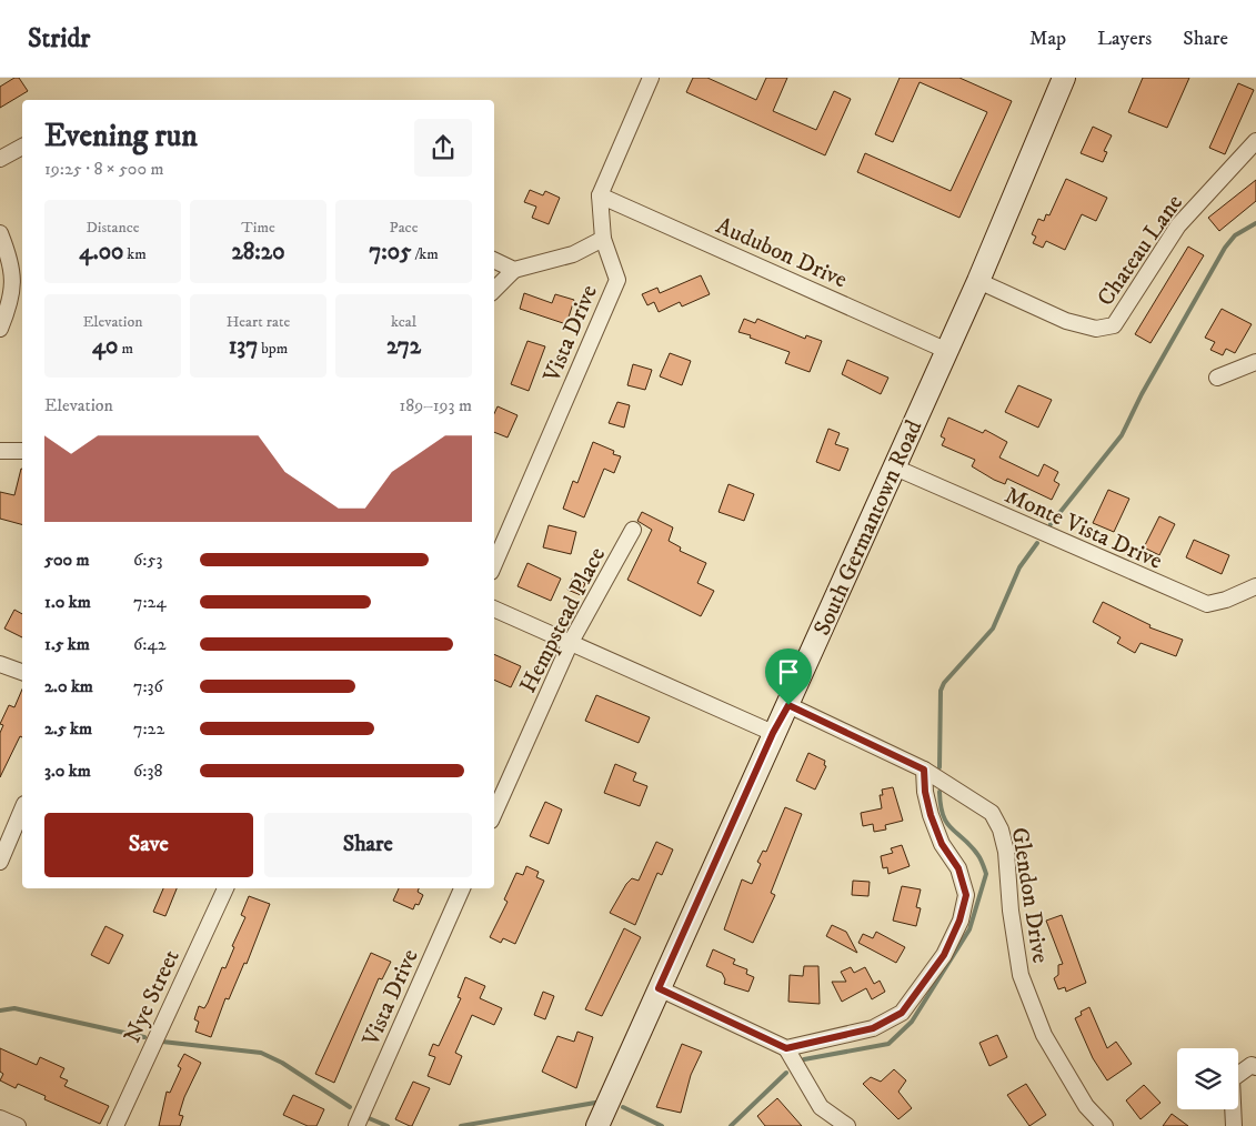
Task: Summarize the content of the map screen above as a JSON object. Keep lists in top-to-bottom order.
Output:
{
  "streets": {
    "main road": ["South Germantown Road"],
    "street": [
      "Chateau Lane",
      "Audubon Drive",
      "Vista Drive",
      "Monte Vista Drive",
      "Hempstead Place",
      "Glendon Drive",
      "Nye Street"
    ]
  },
  "crossings": [
    ["Chateau Lane", "South Germantown Road"],
    ["Audubon Drive", "Vista Drive"],
    ["Audubon Drive", "South Germantown Road"],
    ["South Germantown Road", "Monte Vista Drive"],
    ["South Germantown Road", "Glendon Drive"]
  ],
  "page": {
    "header": "Stridr",
    "nav": ["Map", "Layers", "Share"],
    "heading": ["Evening run", "19:25 · 8 × 500 m"],
    "stats": [
      ["Distance", "4.00 km"],
      ["Time", "28:20"],
      ["Pace", "7:05 /km"],
      ["Elevation", "40 m"],
      ["Heart rate", "137 bpm"],
      ["kcal", "272"]
    ],
    "chart": ["Elevation", "189–193 m"],
    "list": [
      {
        "name": "500 m",
        "note": "6:53"
      },
      {
        "name": "1.0 km",
        "note": "7:24"
      },
      {
        "name": "1.5 km",
        "note": "6:42"
      },
      {
        "name": "2.0 km",
        "note": "7:36"
      },
      {
        "name": "2.5 km",
        "note": "7:22"
      },
      {
        "name": "3.0 km",
        "note": "6:38"
      }
    ],
    "buttons": ["Save", "Share"]
  }
}
